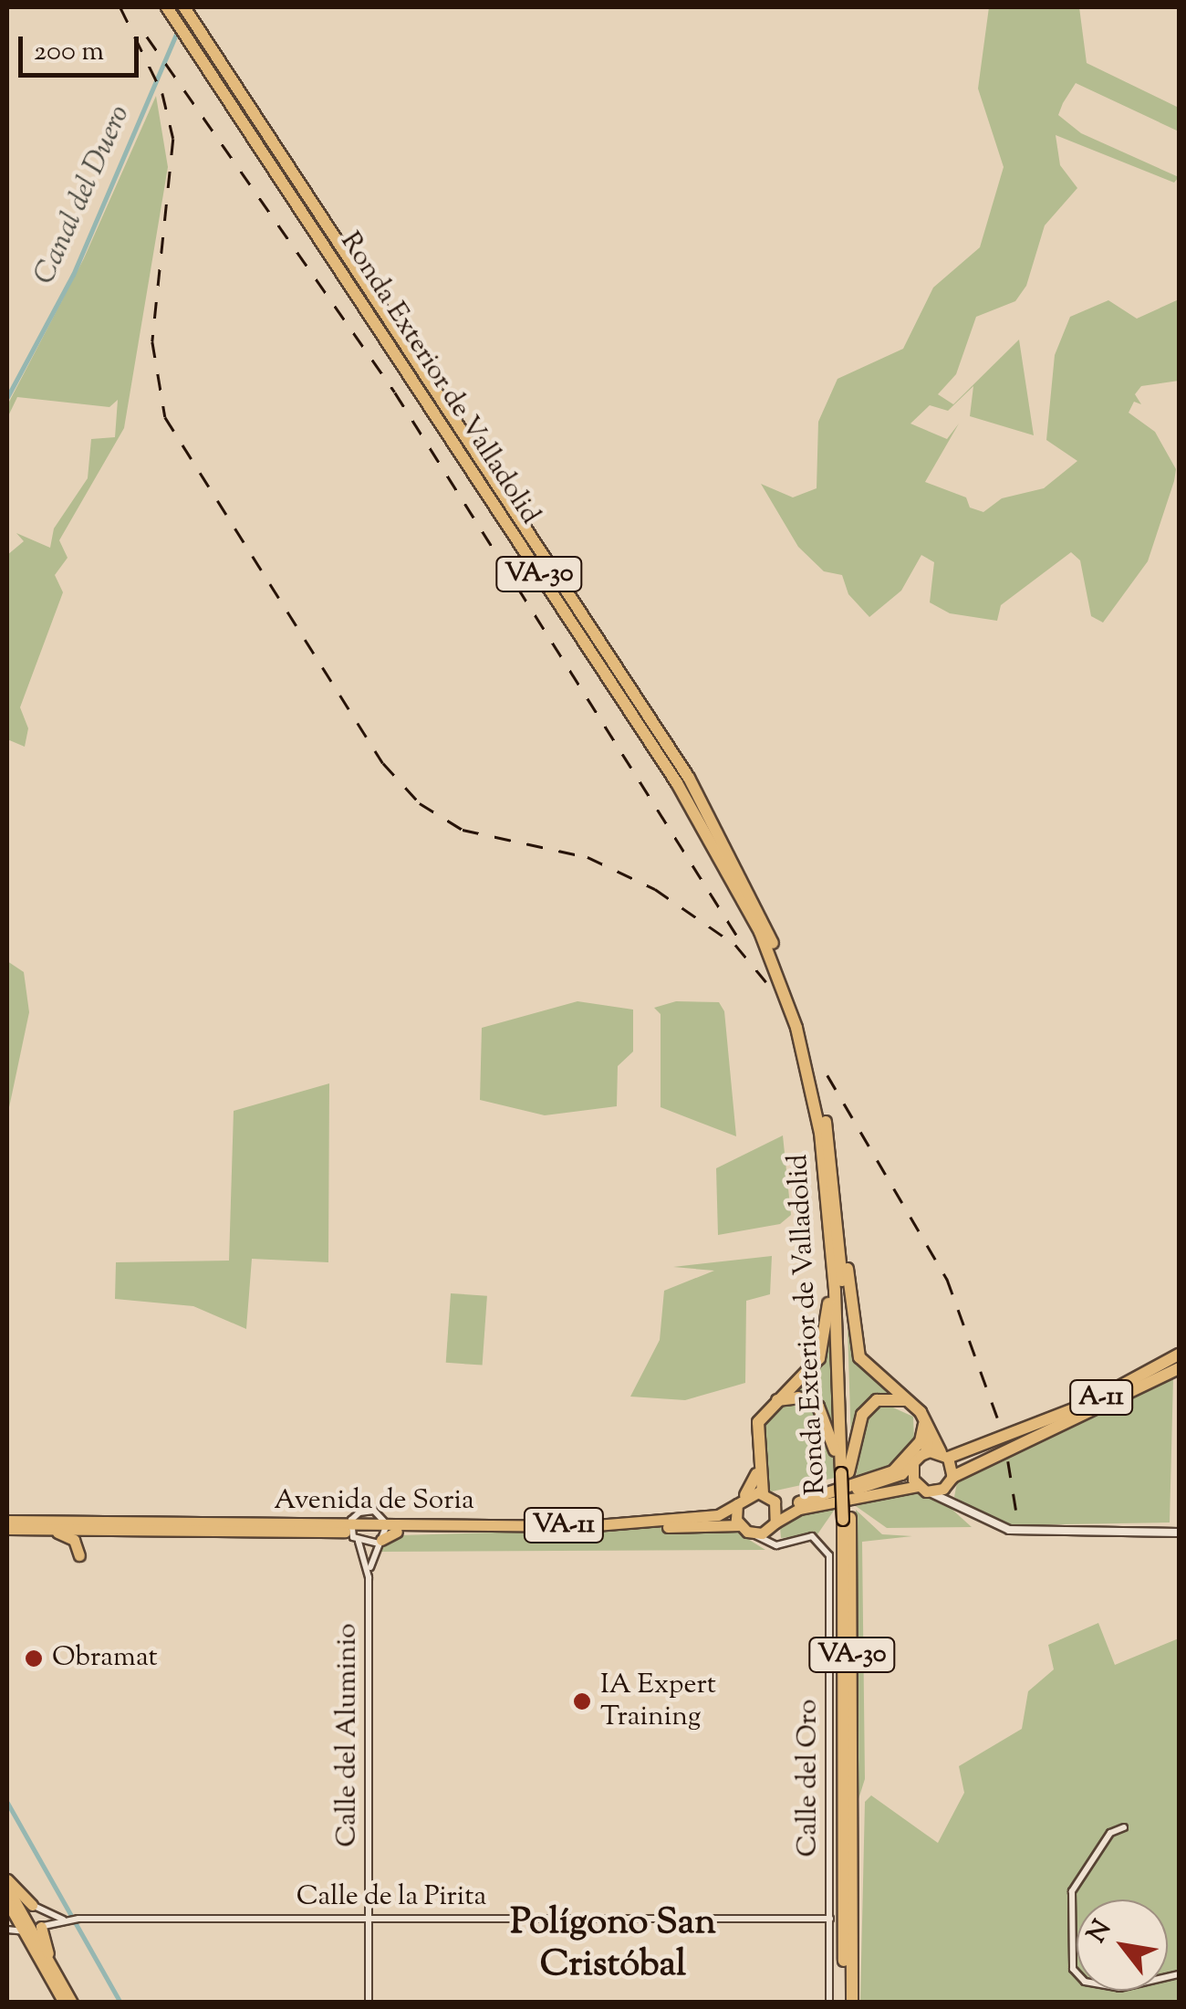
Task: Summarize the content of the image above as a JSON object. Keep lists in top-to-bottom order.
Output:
{
  "streets": {
    "highway": [
      "Ronda Exterior de Valladolid",
      "VA-30",
      "A-11",
      "Avenida de Soria",
      "VA-11"
    ],
    "street": ["Calle del Aluminio", "Calle del Oro", "Calle de la Pirita"]
  },
  "crossings": [
    ["Avenida de Soria", "VA-11"],
    ["Avenida de Soria", "Calle del Aluminio"],
    ["Avenida de Soria", "Calle del Oro"],
    ["VA-11", "Calle del Oro"],
    ["Calle del Aluminio", "Calle de la Pirita"],
    ["Calle del Oro", "Calle de la Pirita"]
  ],
  "districts": ["Polígono San Cristóbal"],
  "water": ["Canal del Duero"],
  "places": ["Obramat", "IA Expert Training"],
  "scale_bar": "200 m",
  "north": "top left"
}
